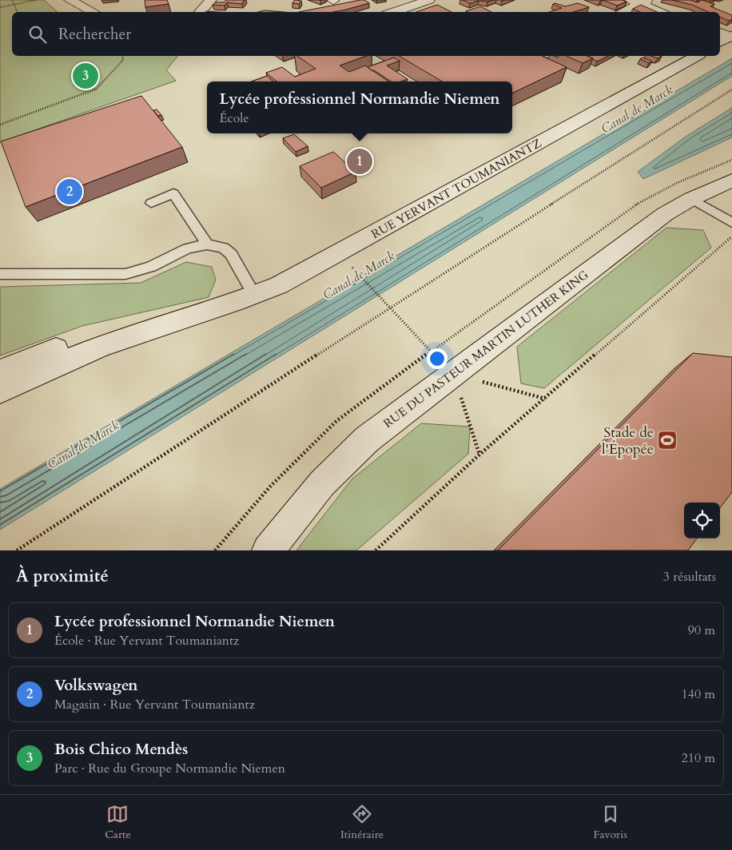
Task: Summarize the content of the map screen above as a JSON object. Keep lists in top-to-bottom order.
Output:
{
  "streets": {
    "street": ["RUE YERVANT TOUMANIANTZ", "RUE DU PASTEUR MARTIN LUTHER KING"]
  },
  "water": ["Canal de Marck"],
  "places": {
    "sports": ["Stade de l'Épopée"]
  },
  "page": {
    "search": "Rechercher",
    "pins": ["3", "1", "2"],
    "popup": ["Lycée professionnel Normandie Niemen", "École"],
    "heading": ["À proximité", "3 résultats"],
    "list": [
      {
        "mark": "1",
        "name": "Lycée professionnel Normandie Niemen",
        "note": "École · Rue Yervant Toumaniantz",
        "value": "90 m"
      },
      {
        "mark": "2",
        "name": "Volkswagen",
        "note": "Magasin · Rue Yervant Toumaniantz",
        "value": "140 m"
      },
      {
        "mark": "3",
        "name": "Bois Chico Mendès",
        "note": "Parc · Rue du Groupe Normandie Niemen",
        "value": "210 m"
      }
    ],
    "nav": ["Carte", "Itinéraire", "Favoris"]
  }
}
